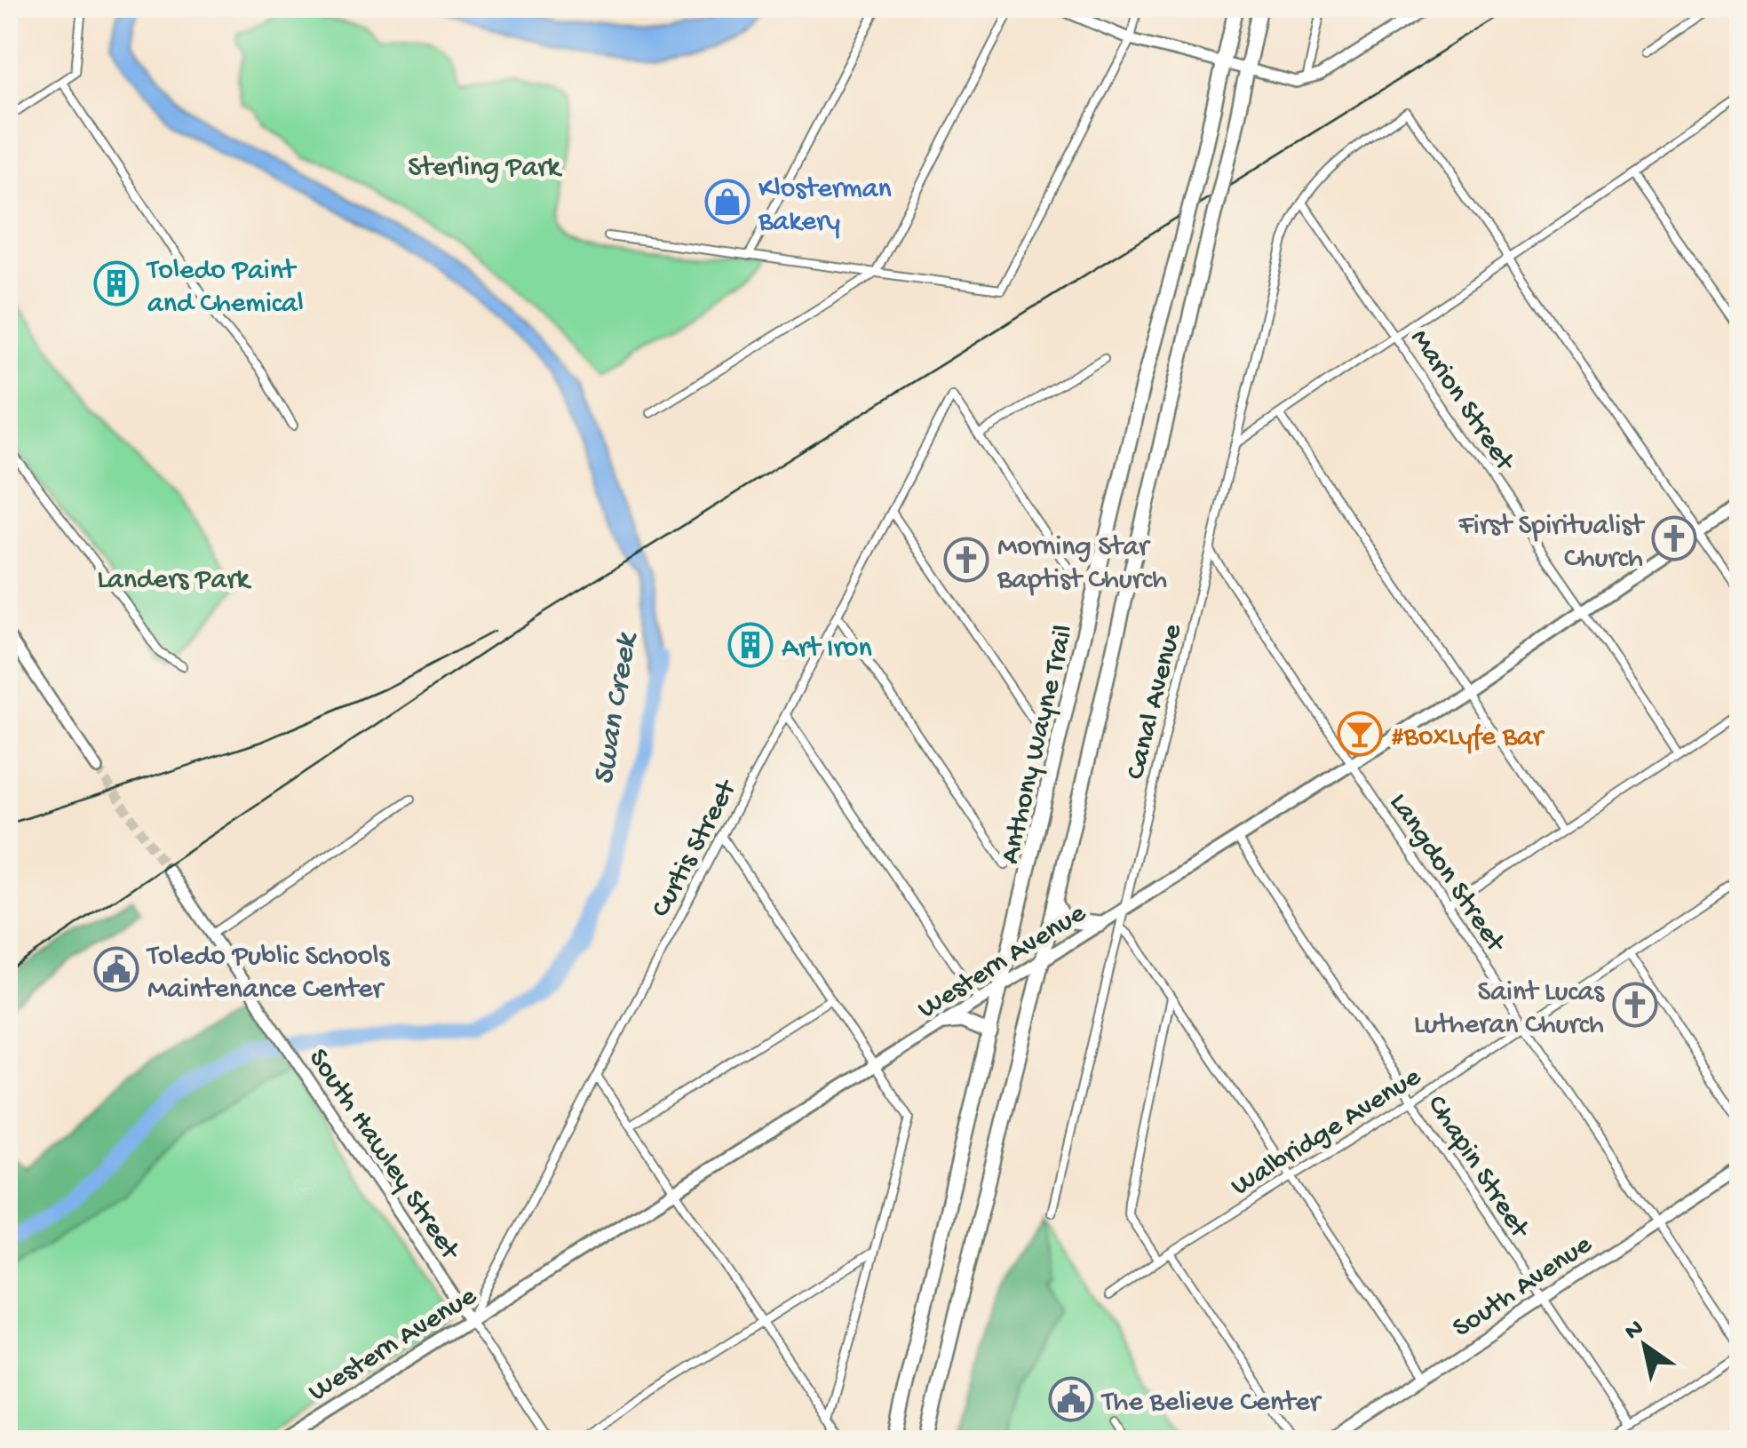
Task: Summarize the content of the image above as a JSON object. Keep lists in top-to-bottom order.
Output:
{
  "streets": {
    "highway": ["Anthony Wayne Trail"],
    "main road": ["Western Avenue"],
    "street": [
      "Marion Street",
      "Canal Avenue",
      "Curtis Street",
      "Langdon Street",
      "Walbridge Avenue",
      "South Hawley Street",
      "Chapin Street",
      "South Avenue"
    ]
  },
  "crossings": [
    ["Marion Street", "Canal Avenue"],
    ["Marion Street", "Western Avenue"],
    ["Canal Avenue", "Langdon Street"],
    ["Canal Avenue", "Western Avenue"],
    ["Anthony Wayne Trail", "Western Avenue"],
    ["Curtis Street", "Western Avenue"],
    ["Curtis Street", "South Hawley Street"],
    ["Langdon Street", "Western Avenue"],
    ["Langdon Street", "Walbridge Avenue"],
    ["Langdon Street", "South Avenue"],
    ["Western Avenue", "South Hawley Street"],
    ["Western Avenue", "Chapin Street"],
    ["Walbridge Avenue", "Chapin Street"],
    ["Chapin Street", "South Avenue"]
  ],
  "water": ["Swan Creek"],
  "parks": ["Sterling Park", "Landers Park"],
  "places": {
    "shop": ["Klosterman Bakery"],
    "building": ["Toledo Paint and Chemical", "Art Iron"],
    "church": ["First Spiritualist Church", "Morning Star Baptist Church", "Saint Lucas Lutheran Church"],
    "bar": ["#BoxLyfe Bar"],
    "public building": ["Toledo Public Schools Maintenance Center", "The Believe Center"]
  },
  "north": "top left"
}
